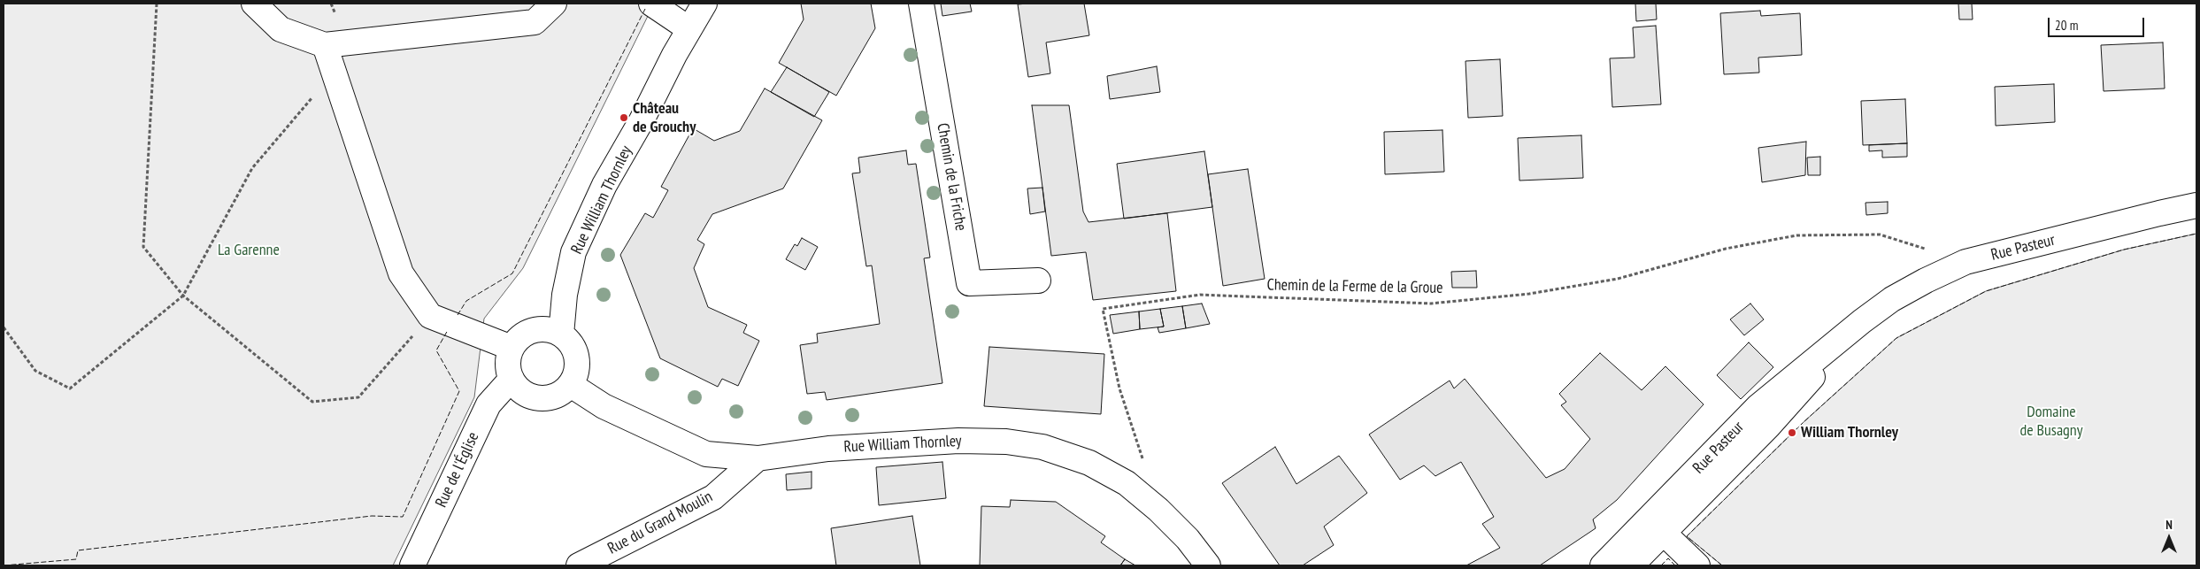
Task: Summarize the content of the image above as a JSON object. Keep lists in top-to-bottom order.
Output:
{
  "streets": {
    "street": [
      "Chemin de la Friche",
      "Rue William Thornley",
      "Rue Pasteur",
      "Rue de l'Église",
      "Rue du Grand Moulin"
    ],
    "path": ["Chemin de la Ferme de la Groue"]
  },
  "crossings": [
    ["Rue William Thornley", "Rue de l'Église"],
    ["Rue William Thornley", "Rue du Grand Moulin"],
    ["Rue Pasteur", "Chemin de la Ferme de la Groue"]
  ],
  "parks": ["La Garenne", "Domaine de Busagny"],
  "places": ["Château de Grouchy", "William Thornley"],
  "scale_bar": "20 m",
  "north": "top"
}
